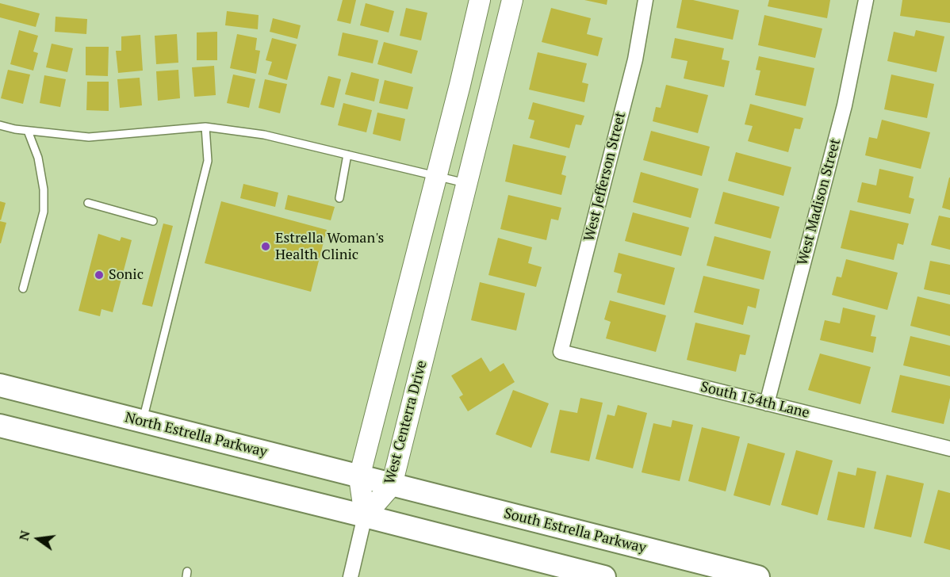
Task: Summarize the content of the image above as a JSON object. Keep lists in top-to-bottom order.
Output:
{
  "streets": {
    "main road": ["North Estrella Parkway", "South Estrella Parkway"],
    "street": [
      "West Jefferson Street",
      "West Madison Street",
      "South 154th Lane",
      "West Centerra Drive"
    ]
  },
  "crossings": [
    ["West Jefferson Street", "South 154th Lane"],
    ["West Madison Street", "South 154th Lane"],
    ["West Centerra Drive", "North Estrella Parkway"],
    ["West Centerra Drive", "South Estrella Parkway"],
    ["North Estrella Parkway", "South Estrella Parkway"]
  ],
  "places": ["Estrella Woman's Health Clinic", "Sonic"],
  "north": "left"
}
